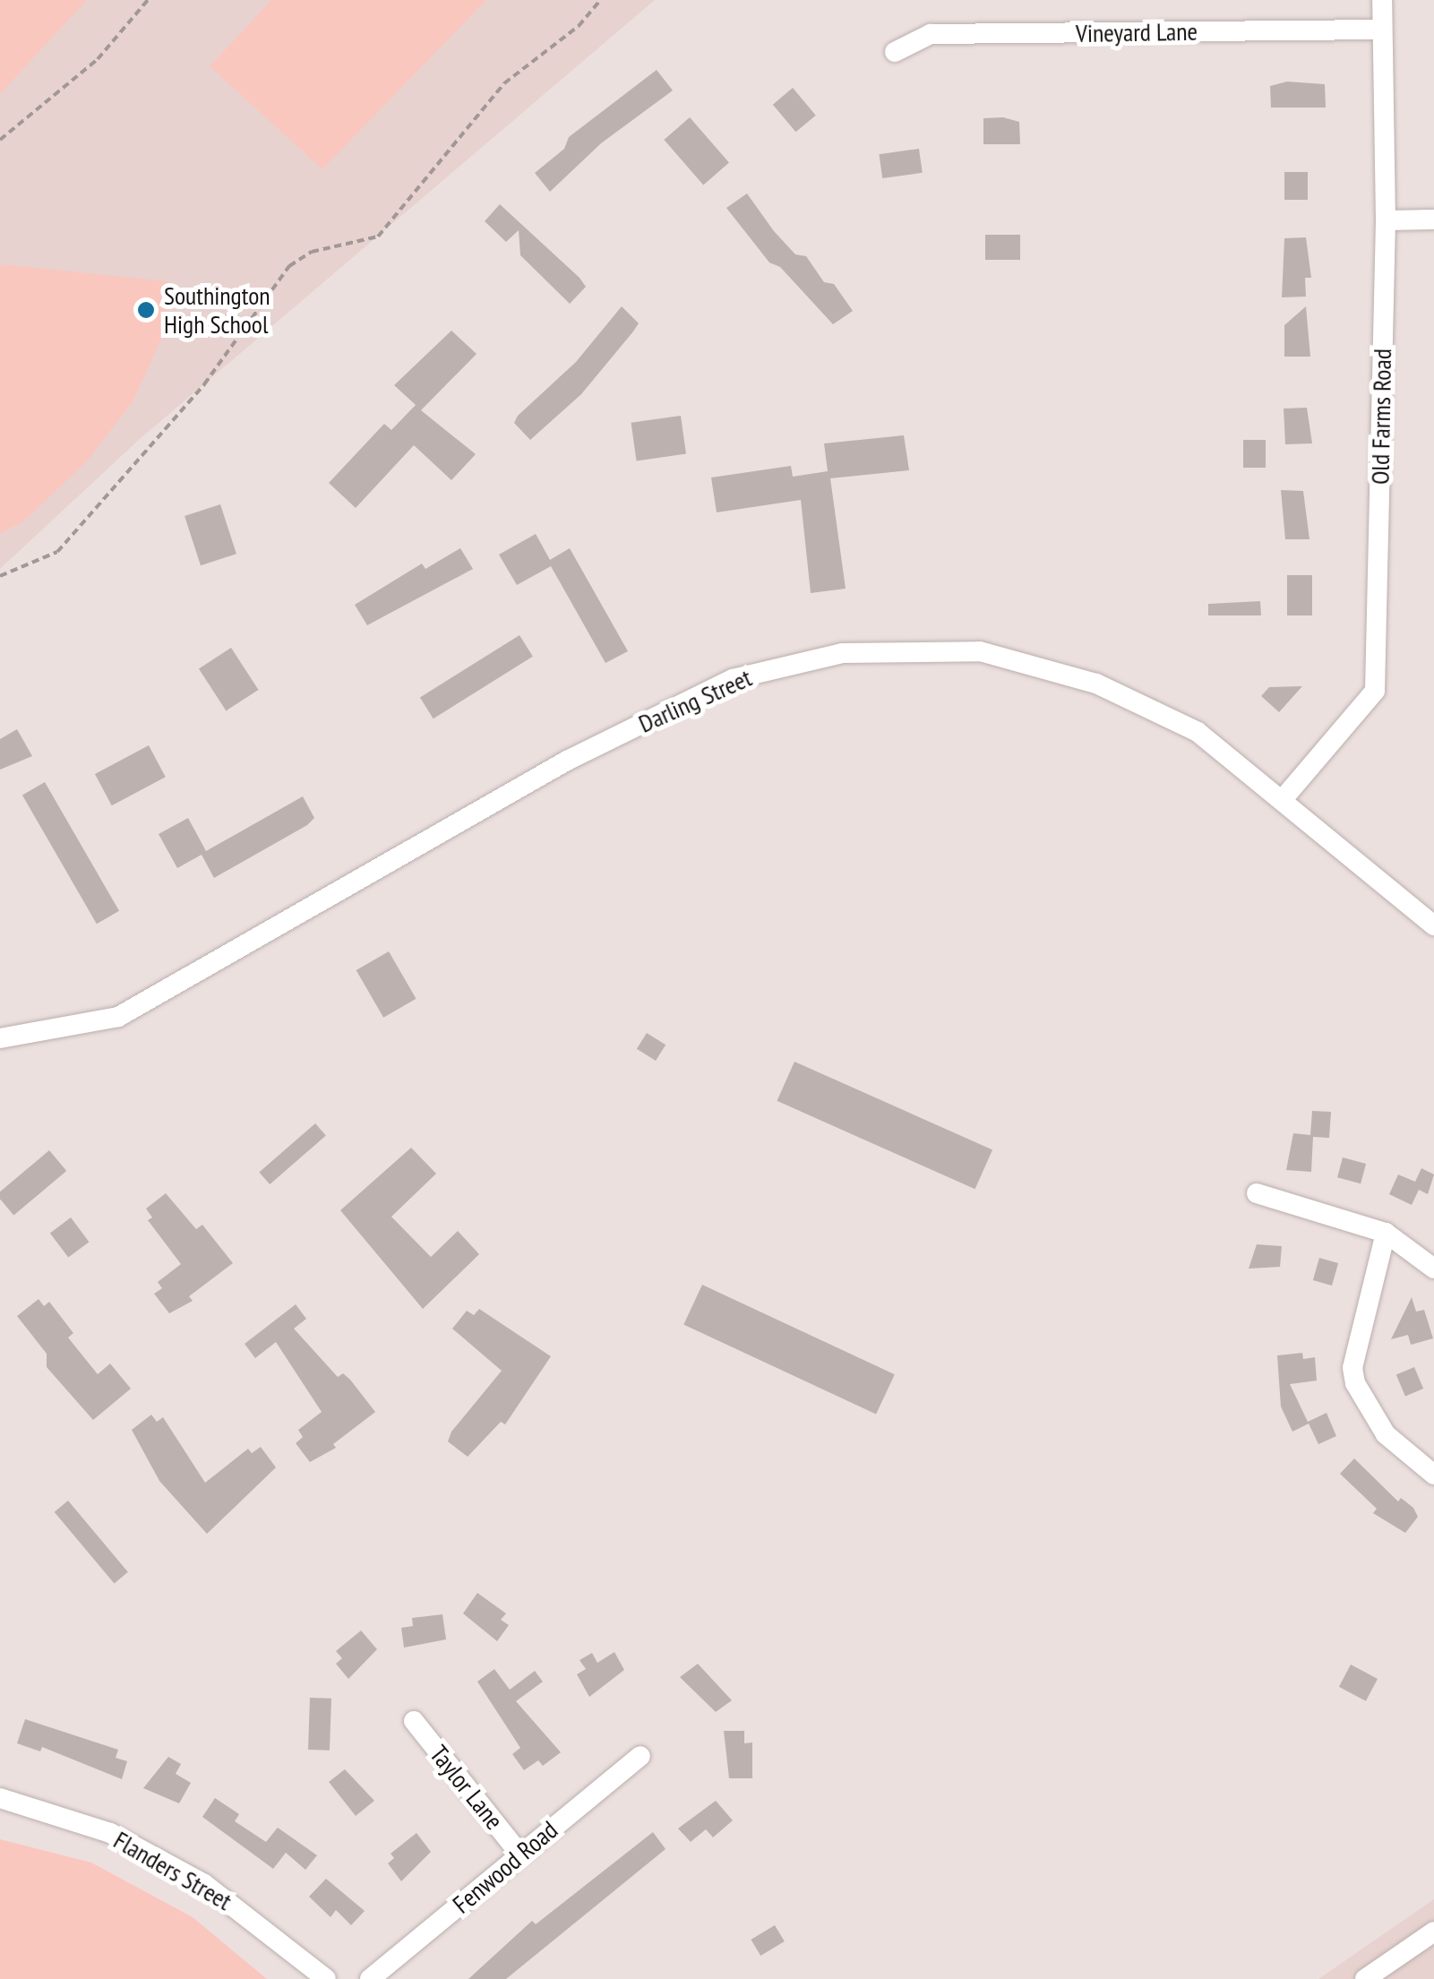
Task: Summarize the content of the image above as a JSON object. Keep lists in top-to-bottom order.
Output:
{
  "streets": {
    "street": [
      "Vineyard Lane",
      "Old Farms Road",
      "Darling Street",
      "Taylor Lane",
      "Fenwood Road",
      "Flanders Street"
    ]
  },
  "crossings": [
    ["Vineyard Lane", "Old Farms Road"],
    ["Old Farms Road", "Darling Street"],
    ["Taylor Lane", "Fenwood Road"]
  ],
  "places": ["Southington High School"]
}
